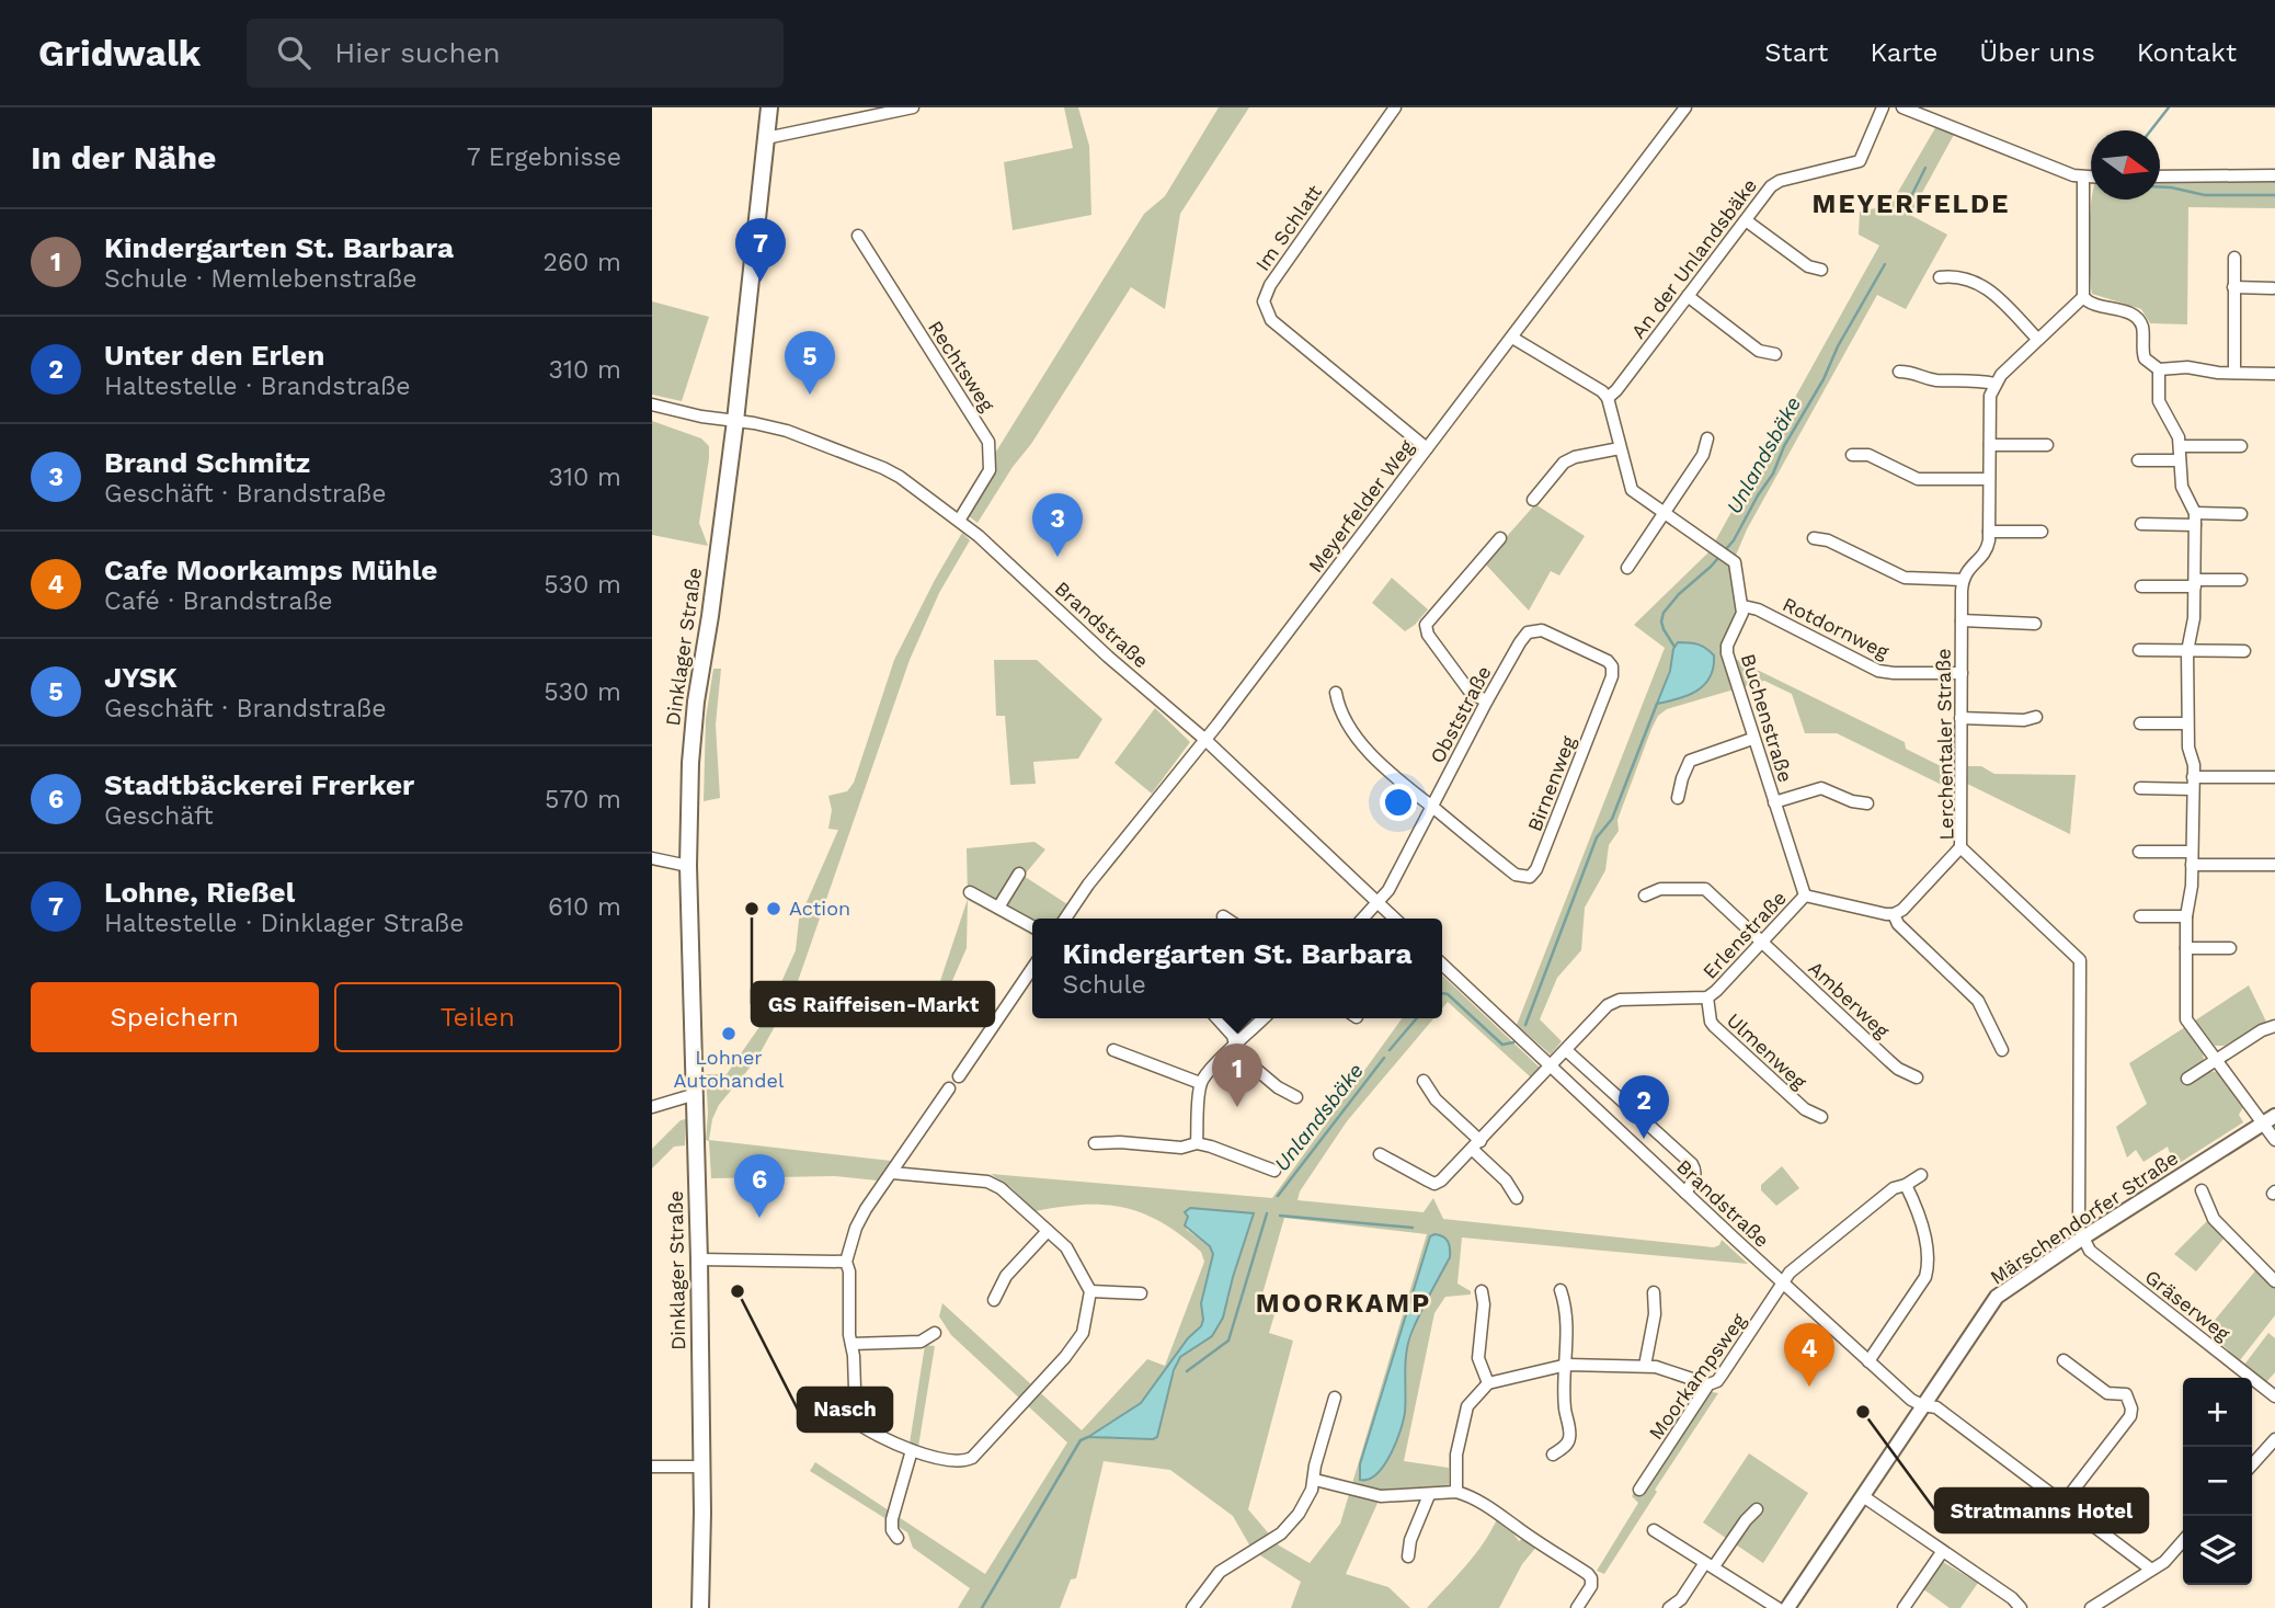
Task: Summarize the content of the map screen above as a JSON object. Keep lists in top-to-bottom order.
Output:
{
  "streets": {
    "main road": ["Dinklager Straße"],
    "street": [
      "Im Schlatt",
      "An der Unlandsbäke",
      "Rechtsweg",
      "Meyerfelder Weg",
      "Brandstraße",
      "Rotdornweg",
      "Obststraße",
      "Buchenstraße",
      "Lerchentaler Straße",
      "Birnenweg",
      "Erlenstraße",
      "Amberweg",
      "Ulmenweg",
      "Märschendorfer Straße",
      "Gräserweg",
      "Moorkampsweg"
    ]
  },
  "crossings": [
    ["Im Schlatt", "Meyerfelder Weg"],
    ["Rechtsweg", "Brandstraße"],
    ["Meyerfelder Weg", "Brandstraße"],
    ["Brandstraße", "Dinklager Straße"],
    ["Brandstraße", "Obststraße"],
    ["Brandstraße", "Erlenstraße"],
    ["Brandstraße", "Märschendorfer Straße"],
    ["Brandstraße", "Moorkampsweg"],
    ["Rotdornweg", "Buchenstraße"],
    ["Rotdornweg", "Lerchentaler Straße"],
    ["Obststraße", "Birnenweg"],
    ["Buchenstraße", "Erlenstraße"],
    ["Lerchentaler Straße", "Märschendorfer Straße"],
    ["Lerchentaler Straße", "Gräserweg"],
    ["Erlenstraße", "Amberweg"],
    ["Erlenstraße", "Ulmenweg"],
    ["Märschendorfer Straße", "Gräserweg"]
  ],
  "districts": ["MEYERFELDE", "MOORKAMP"],
  "water": ["Unlandsbäke"],
  "places": [
    "GS Raiffeisen-Markt",
    "Action",
    "Lohner Autohandel",
    "Nasch",
    "Stratmanns Hotel"
  ],
  "north": "right",
  "page": {
    "header": "Gridwalk",
    "search": "Hier suchen",
    "nav": [
      "Start",
      "Karte",
      "Über uns",
      "Kontakt"
    ],
    "heading": ["In der Nähe", "7 Ergebnisse"],
    "list": [
      {
        "mark": "1",
        "name": "Kindergarten St. Barbara",
        "note": "Schule · Memlebenstraße",
        "value": "260 m"
      },
      {
        "mark": "2",
        "name": "Unter den Erlen",
        "note": "Haltestelle · Brandstraße",
        "value": "310 m"
      },
      {
        "mark": "3",
        "name": "Brand Schmitz",
        "note": "Geschäft · Brandstraße",
        "value": "310 m"
      },
      {
        "mark": "4",
        "name": "Cafe Moorkamps Mühle",
        "note": "Café · Brandstraße",
        "value": "530 m"
      },
      {
        "mark": "5",
        "name": "JYSK",
        "note": "Geschäft · Brandstraße",
        "value": "530 m"
      },
      {
        "mark": "6",
        "name": "Stadtbäckerei Frerker",
        "note": "Geschäft",
        "value": "570 m"
      },
      {
        "mark": "7",
        "name": "Lohne, Rießel",
        "note": "Haltestelle · Dinklager Straße",
        "value": "610 m"
      }
    ],
    "pins": [
      "7",
      "5",
      "3",
      "1",
      "2",
      "6",
      "4"
    ],
    "popup": ["Kindergarten St. Barbara", "Schule"],
    "buttons": ["Speichern", "Teilen"],
    "map_buttons": ["+", "−"]
  }
}
